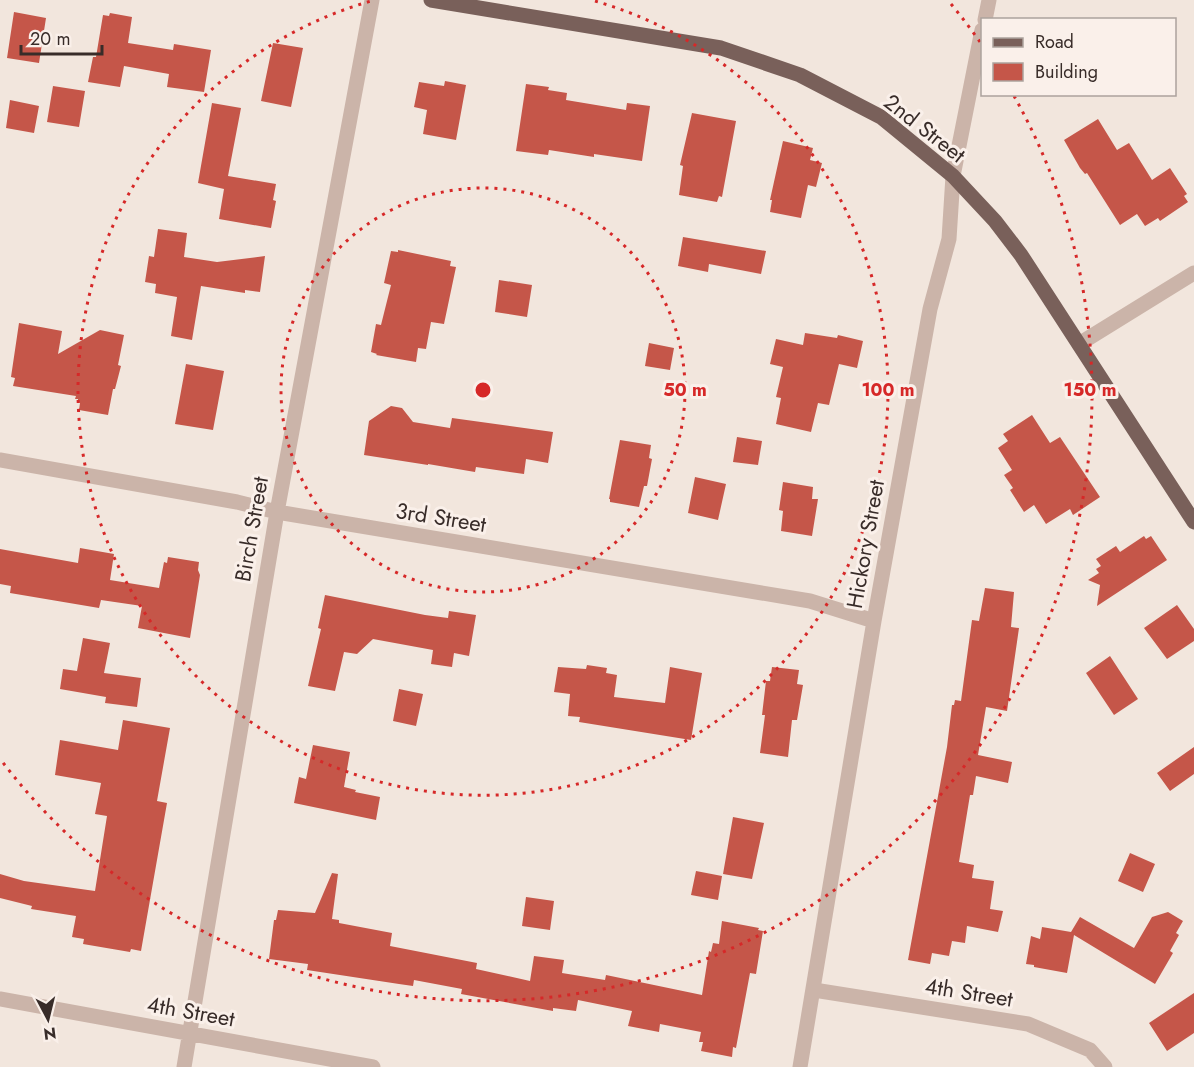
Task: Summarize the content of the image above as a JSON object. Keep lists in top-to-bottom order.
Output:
{
  "streets": {
    "main road": ["2nd Street"],
    "street": [
      "3rd Street",
      "Birch Street",
      "Hickory Street",
      "4th Street"
    ]
  },
  "crossings": [
    ["2nd Street", "Hickory Street"],
    ["3rd Street", "Birch Street"],
    ["3rd Street", "Hickory Street"],
    ["Birch Street", "4th Street"],
    ["Hickory Street", "4th Street"]
  ],
  "legend": ["Road", "Building"],
  "scale_bar": "20 m",
  "north": "bottom",
  "rings": ["50 m", "100 m", "150 m"]
}
